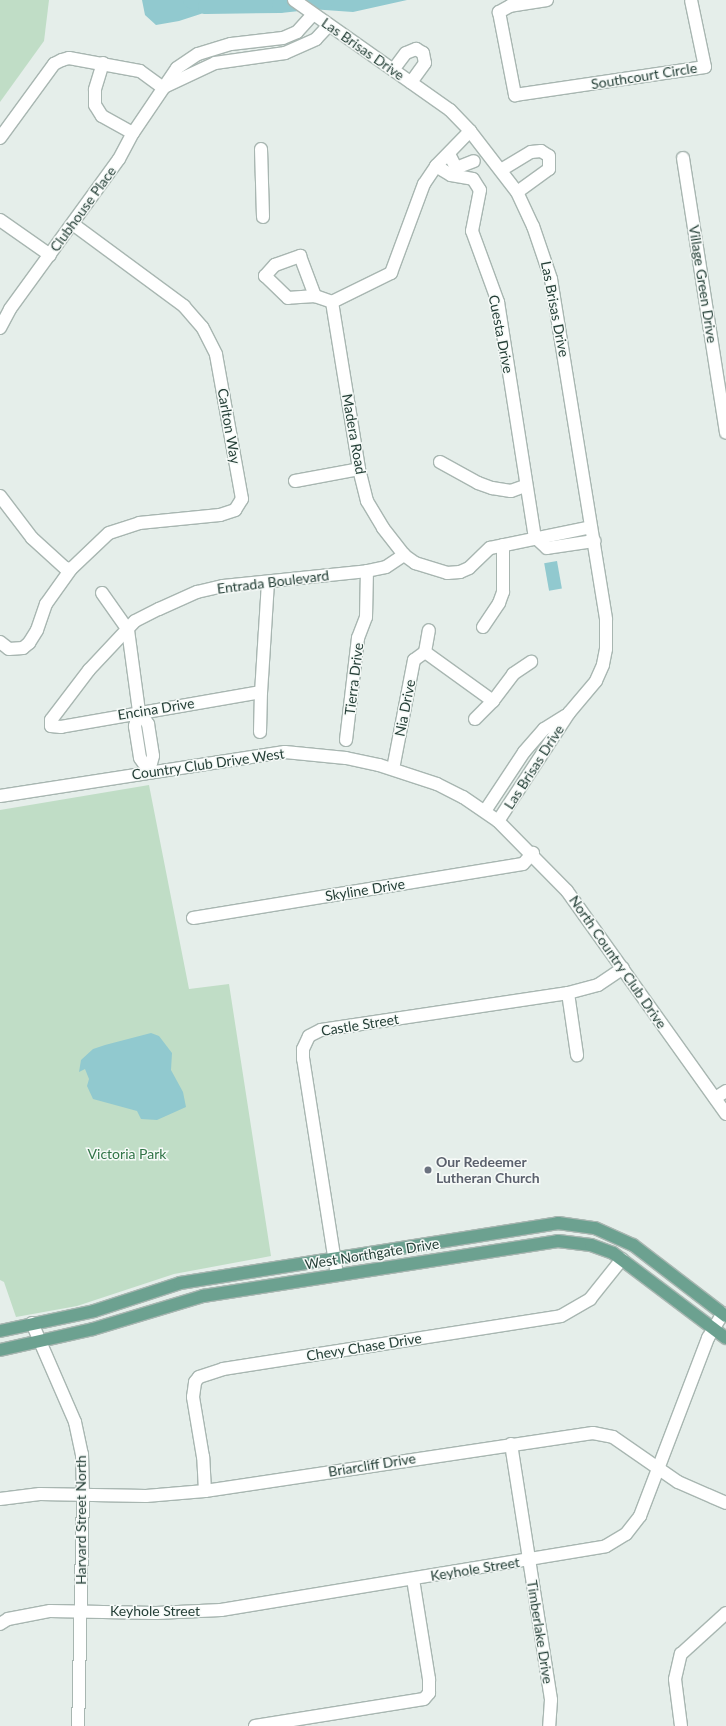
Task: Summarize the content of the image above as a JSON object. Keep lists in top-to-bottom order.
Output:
{
  "streets": {
    "main road": ["West Northgate Drive"],
    "street": [
      "Las Brisas Drive",
      "Southcourt Circle",
      "Clubhouse Place",
      "Village Green Drive",
      "Cuesta Drive",
      "Carlton Way",
      "Madera Road",
      "Entrada Boulevard",
      "Tierra Drive",
      "Nia Drive",
      "Encina Drive",
      "Country Club Drive West",
      "Skyline Drive",
      "North Country Club Drive",
      "Castle Street",
      "Chevy Chase Drive",
      "Briarcliff Drive",
      "Harvard Street North",
      "Keyhole Street",
      "Timberlake Drive"
    ]
  },
  "crossings": [
    ["Las Brisas Drive", "Clubhouse Place"],
    ["Las Brisas Drive", "Country Club Drive West"],
    ["Las Brisas Drive", "North Country Club Drive"],
    ["Clubhouse Place", "Carlton Way"],
    ["Madera Road", "Entrada Boulevard"],
    ["Entrada Boulevard", "Tierra Drive"],
    ["Entrada Boulevard", "Encina Drive"],
    ["Nia Drive", "Country Club Drive West"],
    ["Country Club Drive West", "North Country Club Drive"],
    ["Skyline Drive", "North Country Club Drive"],
    ["North Country Club Drive", "Castle Street"],
    ["Castle Street", "West Northgate Drive"],
    ["West Northgate Drive", "Chevy Chase Drive"],
    ["West Northgate Drive", "Harvard Street North"],
    ["West Northgate Drive", "Keyhole Street"],
    ["Chevy Chase Drive", "Briarcliff Drive"],
    ["Briarcliff Drive", "Harvard Street North"],
    ["Briarcliff Drive", "Keyhole Street"],
    ["Briarcliff Drive", "Timberlake Drive"],
    ["Harvard Street North", "Keyhole Street"],
    ["Keyhole Street", "Timberlake Drive"]
  ],
  "parks": ["Victoria Park"],
  "places": ["Our Redeemer Lutheran Church"]
}
